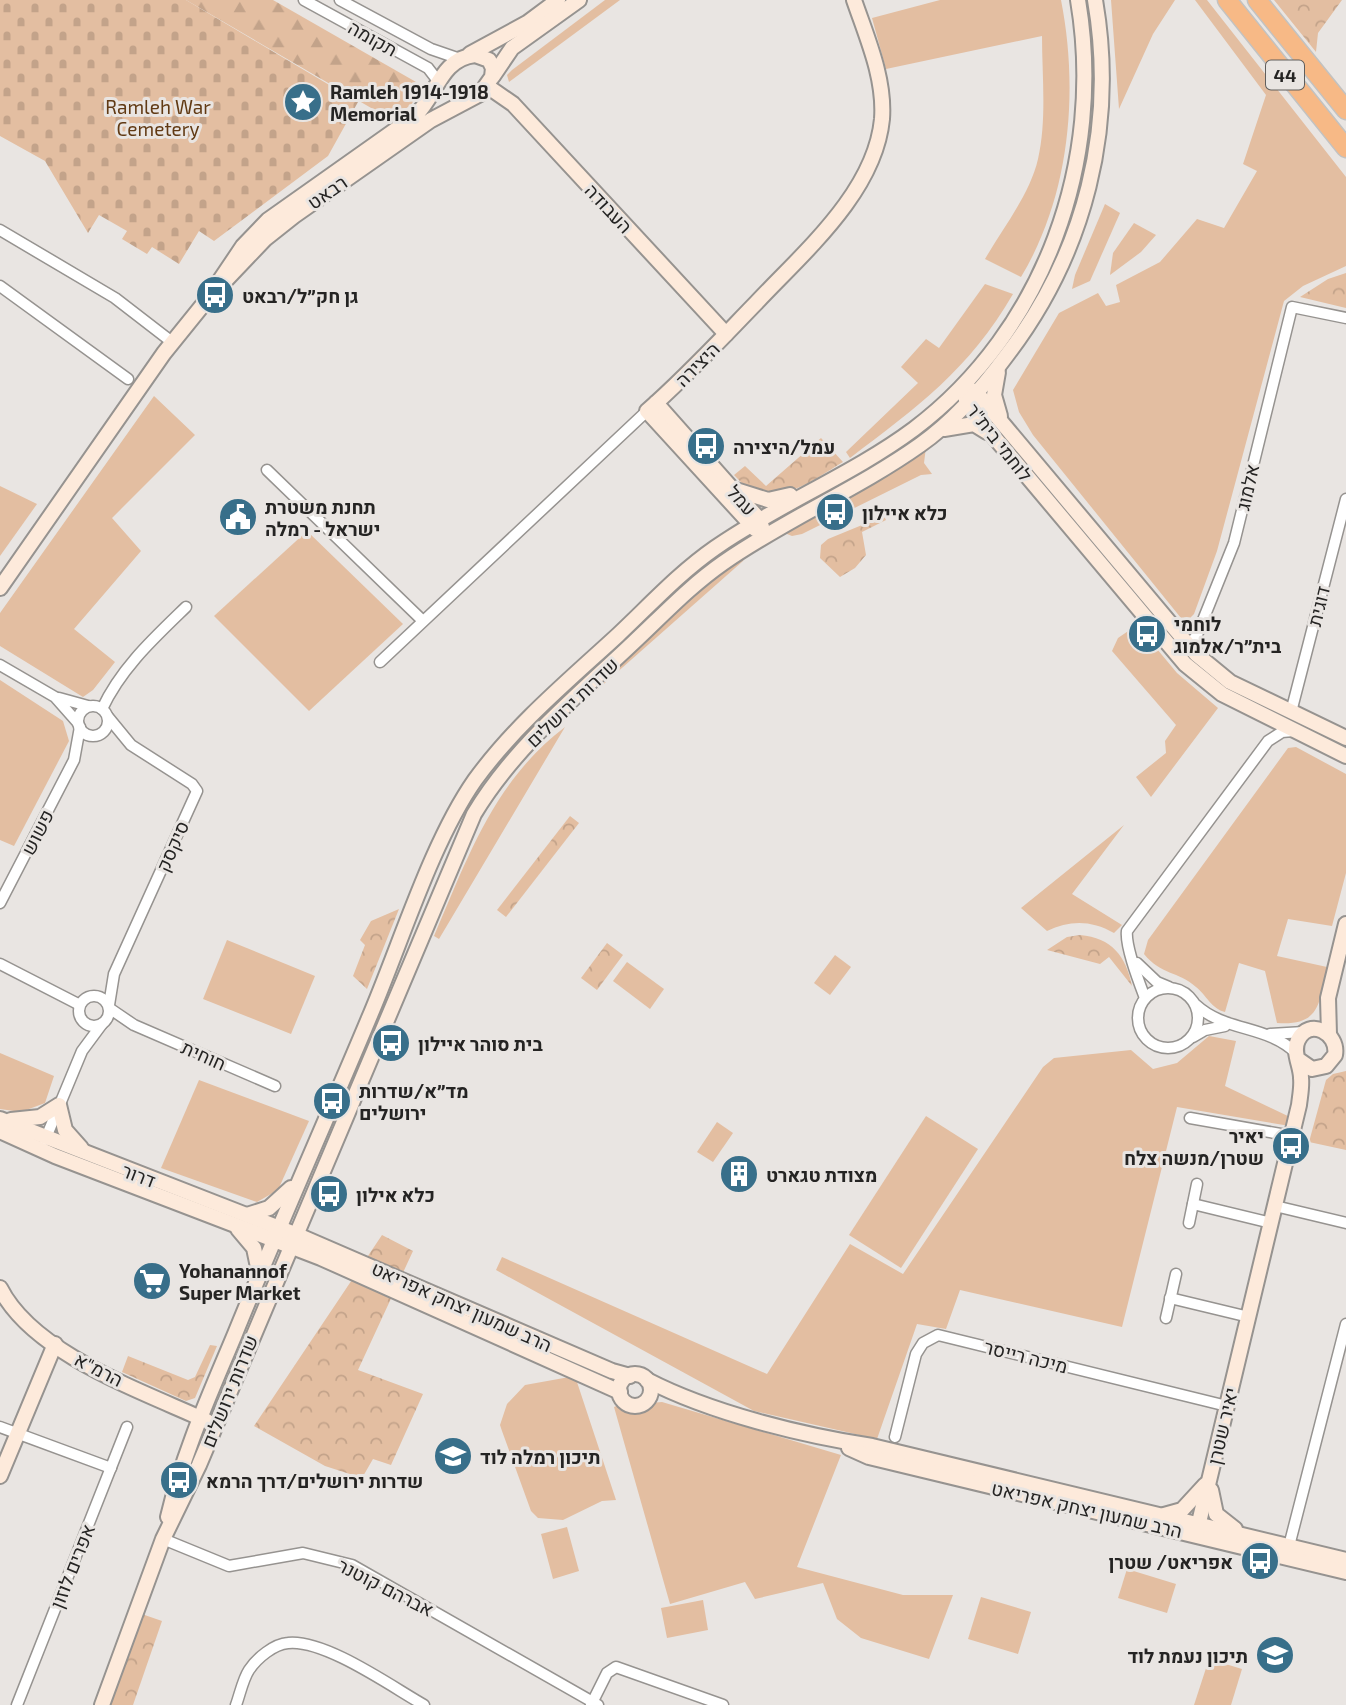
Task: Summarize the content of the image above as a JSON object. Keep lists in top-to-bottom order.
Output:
{
  "streets": {
    "highway": ["44"],
    "street": [
      "תקומה",
      "רבאט",
      "העבודה",
      "היצירה",
      "לוחמי בית\"ר",
      "אלמוג",
      "עמל",
      "דוגית",
      "שדרות ירושלים",
      "פשוש",
      "סיקסק",
      "חוחית",
      "דרור",
      "הרב שמעון יצחק אפריאט",
      "מיכה רייסר",
      "הרמ\"א",
      "יאיר שטרן",
      "אפרים לוזון",
      "אברהם קוטנר"
    ]
  },
  "crossings": [
    ["תקומה", "רבאט"],
    ["תקומה", "העבודה"],
    ["רבאט", "העבודה"],
    ["העבודה", "היצירה"],
    ["היצירה", "עמל"],
    ["לוחמי בית\"ר", "אלמוג"],
    ["לוחמי בית\"ר", "דוגית"],
    ["לוחמי בית\"ר", "שדרות ירושלים"],
    ["עמל", "שדרות ירושלים"],
    ["שדרות ירושלים", "דרור"],
    ["שדרות ירושלים", "הרב שמעון יצחק אפריאט"],
    ["שדרות ירושלים", "הרמ\"א"],
    ["שדרות ירושלים", "אברהם קוטנר"],
    ["פשוש", "סיקסק"],
    ["סיקסק", "חוחית"],
    ["דרור", "הרב שמעון יצחק אפריאט"],
    ["הרב שמעון יצחק אפריאט", "יאיר שטרן"],
    ["מיכה רייסר", "יאיר שטרן"]
  ],
  "parks": ["Ramleh War Cemetery"],
  "places": {
    "place": ["Ramleh 1914-1918 Memorial"],
    "bus stop": [
      "גן חק״ל/רבאט",
      "עמל/היצירה",
      "כלא איילון",
      "לוחמי בית״ר/אלמוג",
      "בית סוהר איילון",
      "מד״א/שדרות ירושלים",
      "יאיר שטרן/מנשה צלח",
      "כלא אילון",
      "שדרות ירושלים/דרך הרמא",
      "אפריאט/ שטרן"
    ],
    "public building": ["תחנת משטרת ישראל - רמלה"],
    "building": ["מצודת טגארט"],
    "supermarket": ["Yohanannof Super Market"],
    "school or university": ["תיכון רמלה לוד", "תיכון נעמת לוד"]
  }
}
